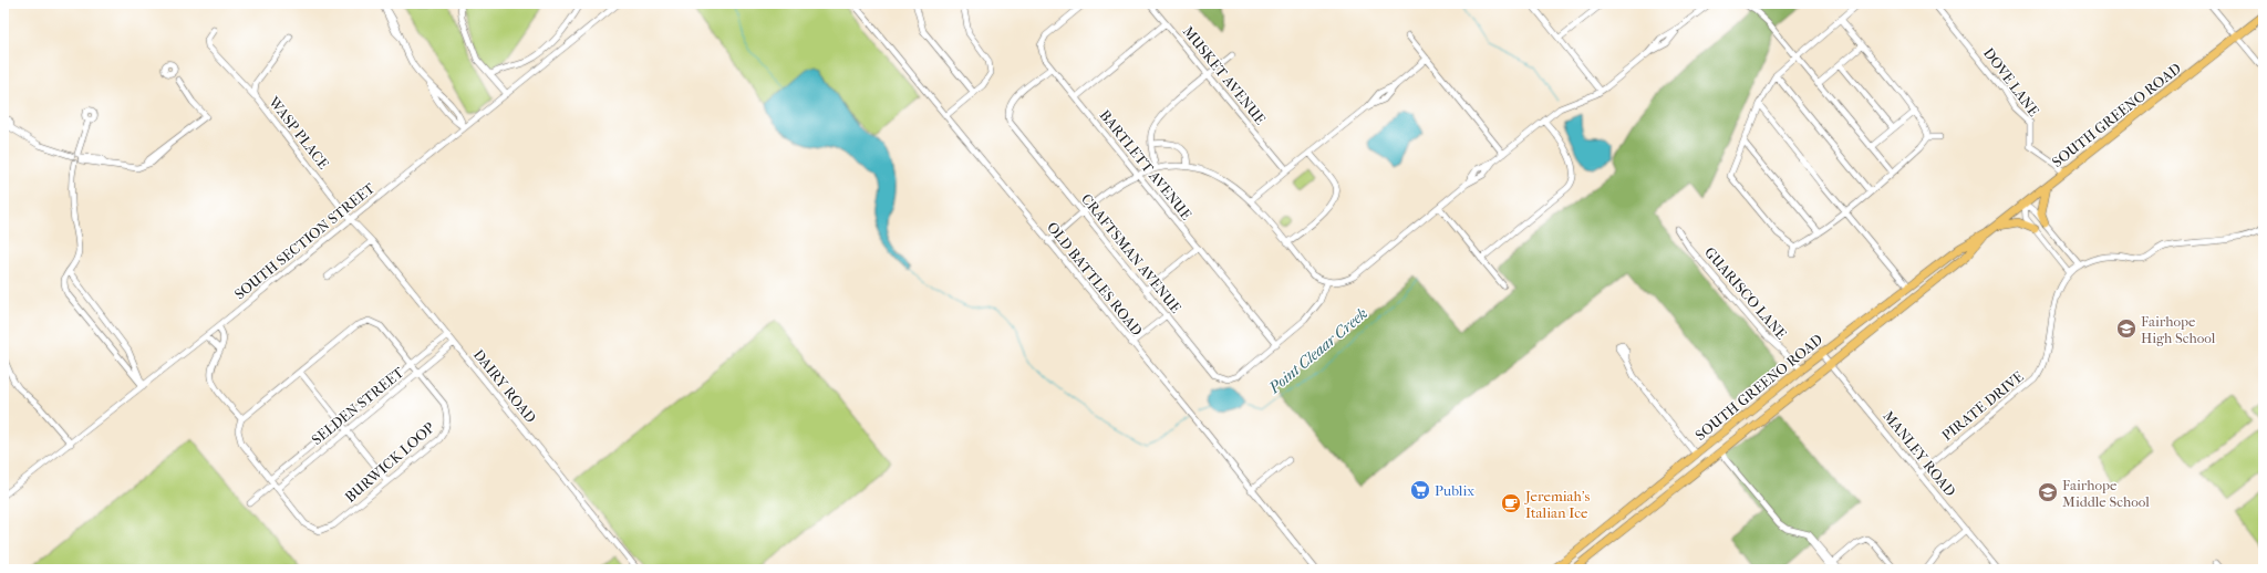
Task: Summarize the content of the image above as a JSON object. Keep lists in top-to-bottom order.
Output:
{
  "streets": {
    "main road": ["SOUTH GREENO ROAD"],
    "street": [
      "MUSKET AVENUE",
      "DOVE LANE",
      "WASP PLACE",
      "BARTLETT AVENUE",
      "SOUTH SECTION STREET",
      "CRAFTSMAN AVENUE",
      "OLD BATTLES ROAD",
      "GUARISCO LANE",
      "DAIRY ROAD",
      "SELDEN STREET",
      "PIRATE DRIVE",
      "MANLEY ROAD",
      "BURWICK LOOP"
    ]
  },
  "crossings": [
    ["DOVE LANE", "SOUTH GREENO ROAD"],
    ["SOUTH GREENO ROAD", "GUARISCO LANE"],
    ["SOUTH GREENO ROAD", "MANLEY ROAD"],
    ["WASP PLACE", "SOUTH SECTION STREET"],
    ["WASP PLACE", "DAIRY ROAD"],
    ["BARTLETT AVENUE", "CRAFTSMAN AVENUE"],
    ["SOUTH SECTION STREET", "DAIRY ROAD"],
    ["DAIRY ROAD", "SELDEN STREET"],
    ["SELDEN STREET", "BURWICK LOOP"],
    ["PIRATE DRIVE", "MANLEY ROAD"]
  ],
  "water": ["Point Cleaar Creek"],
  "places": {
    "school or university": ["Fairhope High School", "Fairhope Middle School"],
    "supermarket": ["Publix"],
    "cafe": ["Jeremiah's Italian Ice"]
  }
}
